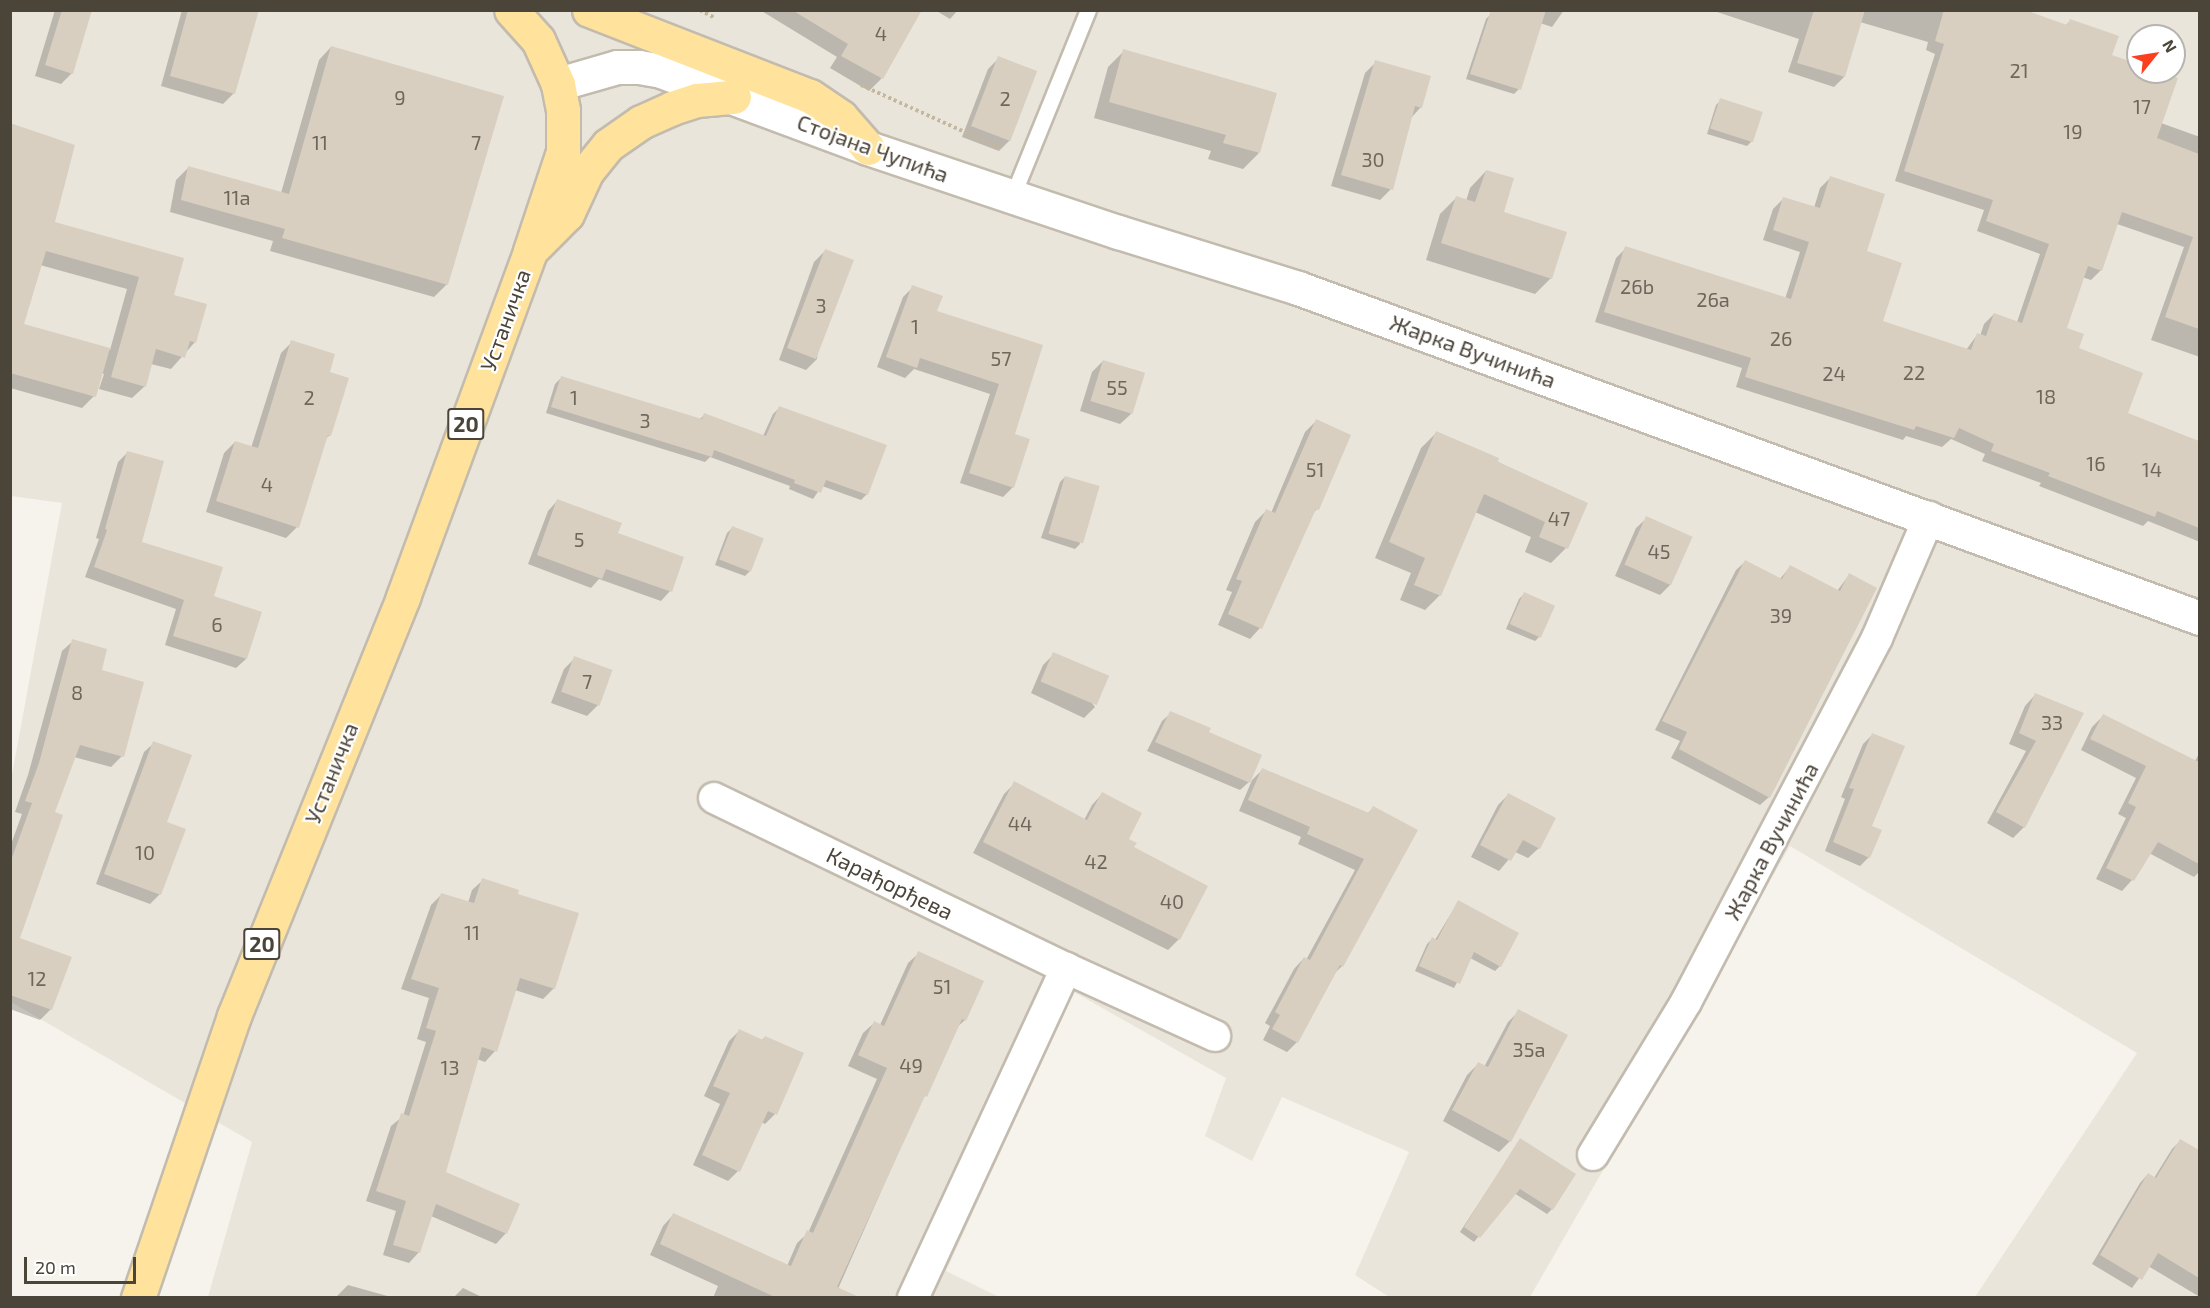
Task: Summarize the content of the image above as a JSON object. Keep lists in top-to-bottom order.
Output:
{
  "streets": {
    "main road": ["Устаничка", "20"],
    "street": ["Стојана Чупића", "Жарка Вучинића", "Карађорђева"]
  },
  "crossings": [
    ["Стојана Чупића", "Жарка Вучинића"],
    ["Стојана Чупића", "20"],
    ["Устаничка", "20"]
  ],
  "house_numbers": [
    "4",
    "21",
    "9",
    "2",
    "17",
    "19",
    "11",
    "7",
    "30",
    "11a",
    "26b",
    "26a",
    "3",
    "1",
    "26",
    "57",
    "22",
    "24",
    "55",
    "18",
    "2",
    "1",
    "3",
    "16",
    "51",
    "14",
    "4",
    "47",
    "5",
    "45",
    "39",
    "6",
    "7",
    "8",
    "33",
    "44",
    "10",
    "42",
    "40",
    "11",
    "12",
    "51",
    "35a",
    "49",
    "13"
  ],
  "scale_bar": "20 m",
  "north": "top right"
}
